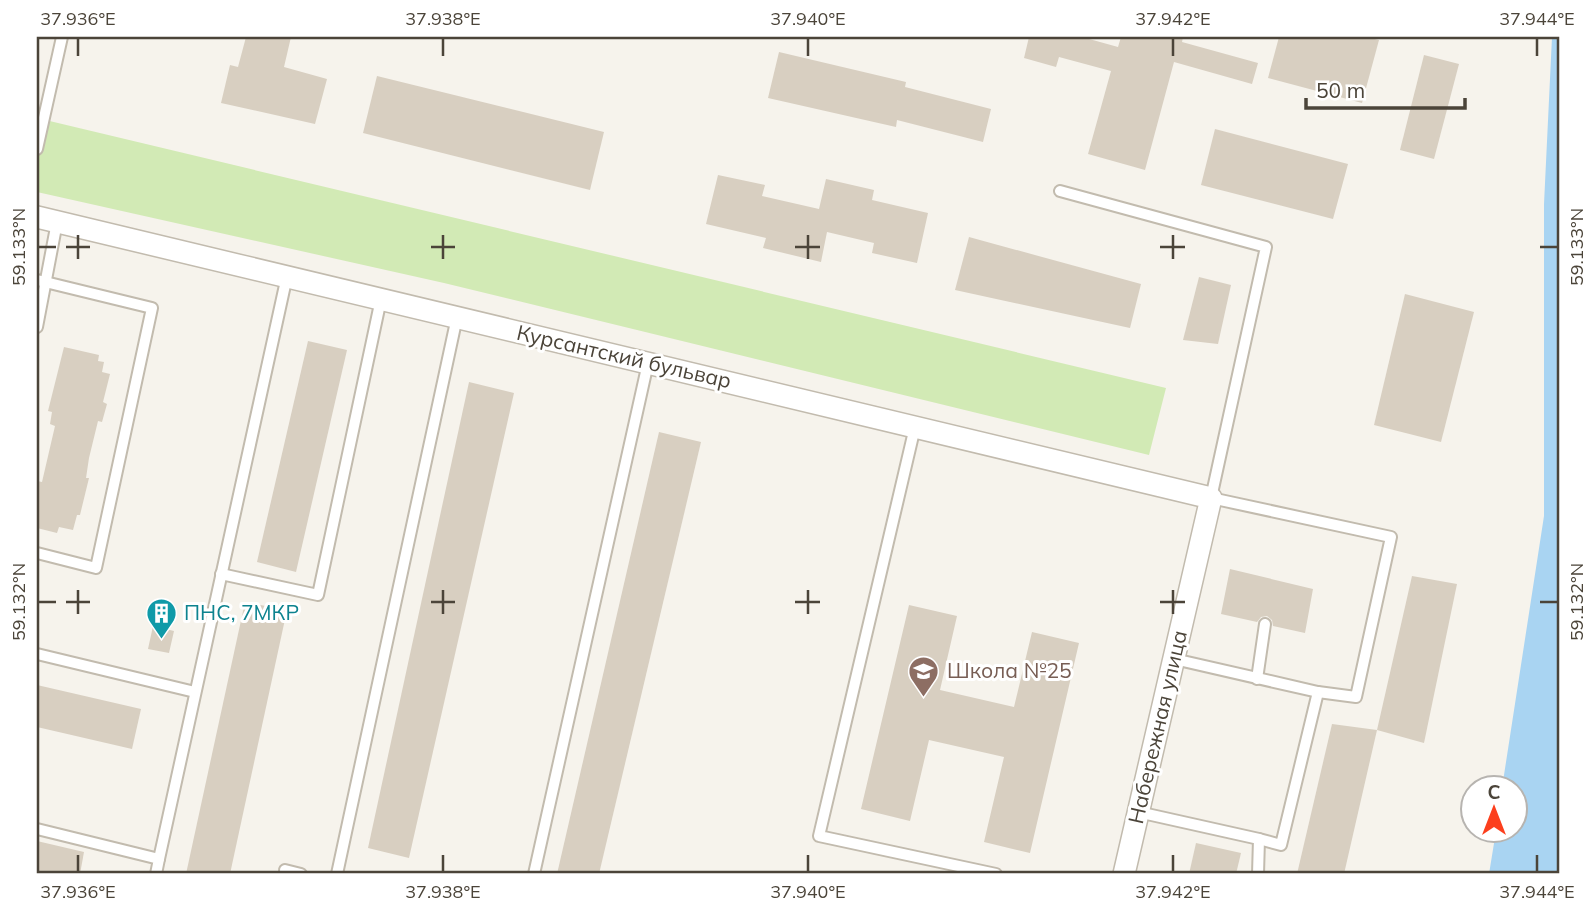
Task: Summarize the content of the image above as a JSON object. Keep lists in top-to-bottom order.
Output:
{
  "streets": {
    "street": ["Курсантский бульвар", "Набережная улица"]
  },
  "crossings": [
    ["Курсантский бульвар", "Набережная улица"]
  ],
  "places": {
    "building": ["ПНС, 7МКР"],
    "school or university": ["Школа №25"]
  },
  "scale_bar": "50 m",
  "north": "top",
  "coordinates": [
    "37.936°E",
    "37.938°E",
    "37.940°E",
    "37.942°E",
    "37.944°E",
    "59.133°N",
    "59.132°N"
  ]
}
